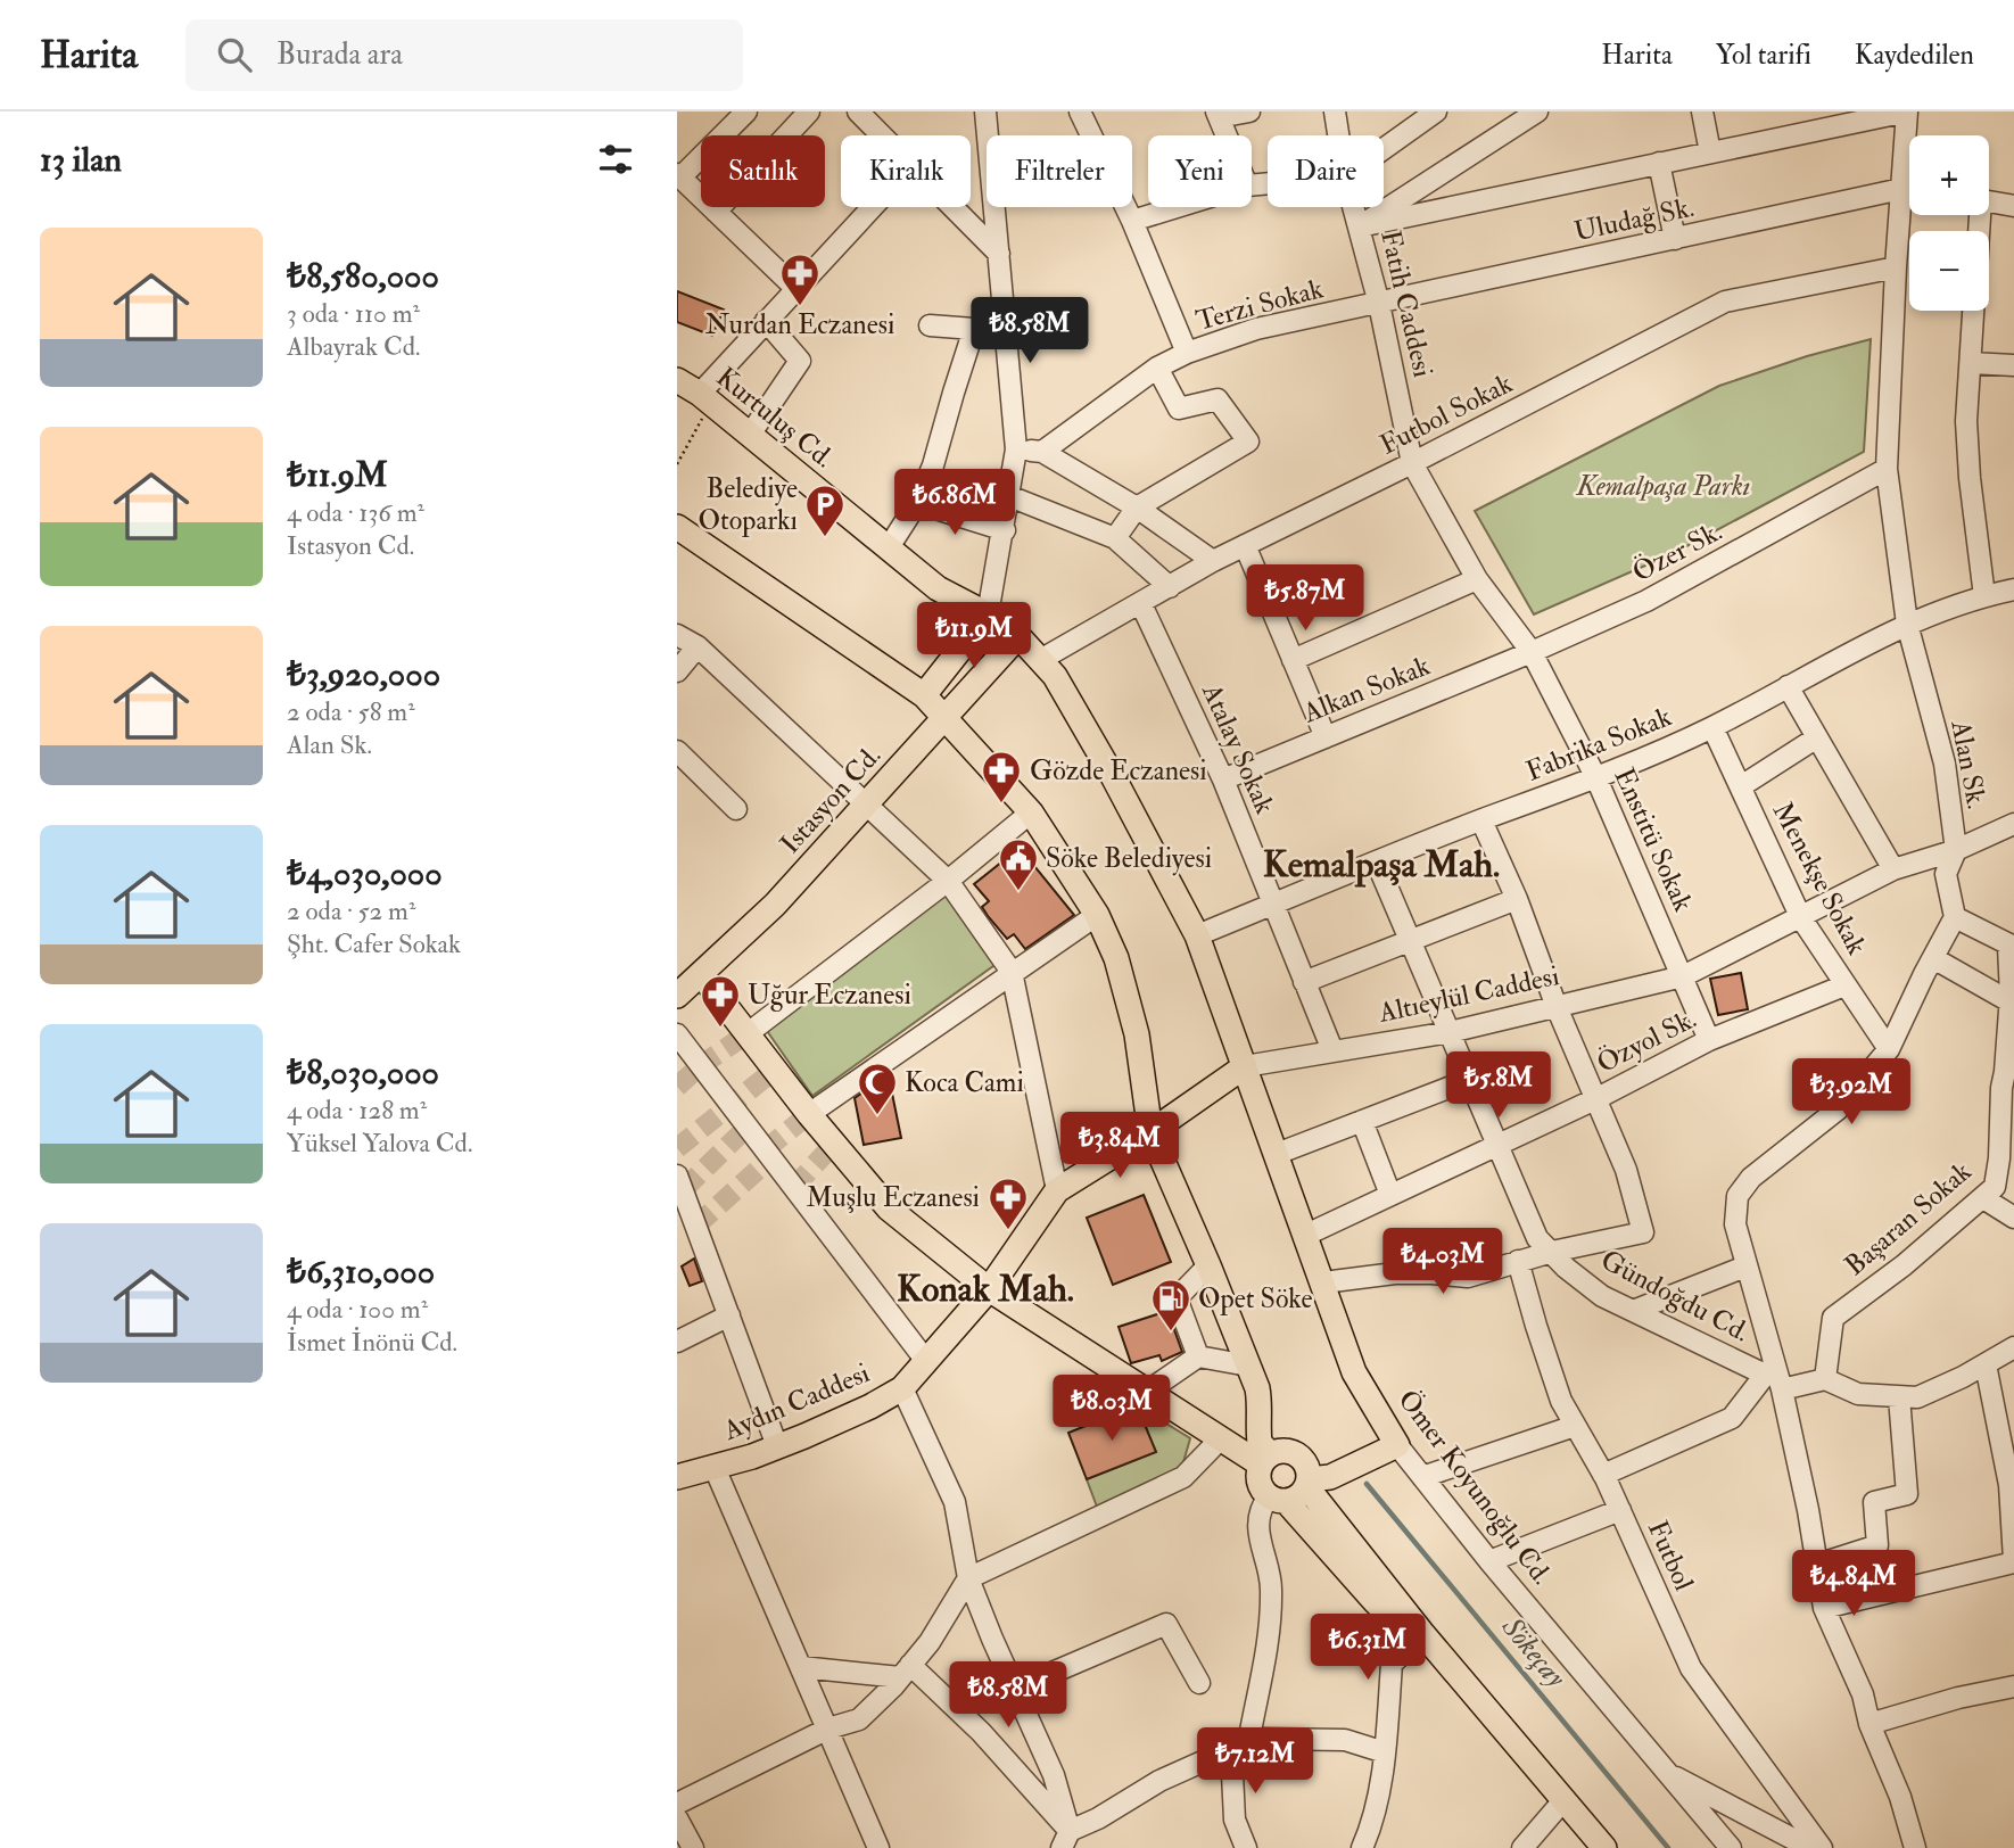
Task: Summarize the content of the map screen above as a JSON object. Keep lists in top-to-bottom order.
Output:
{
  "streets": {
    "main road": [
      "Kurtuluş Cd.",
      "Istasyon Cd.",
      "Altıeylül Caddesi",
      "Aydın Caddesi",
      "Ömer Koyunoğlu Cd."
    ],
    "street": [
      "Uludağ Sk.",
      "Fatih Caddesi",
      "Terzi Sokak",
      "Futbol Sokak",
      "Özer Sk.",
      "Alkan Sokak",
      "Fabrika Sokak",
      "Atalay Sokak",
      "Alan Sk.",
      "Enstitü Sokak",
      "Menekşe Sokak",
      "Özyol Sk.",
      "Başaran Sokak",
      "Gündoğdu Cd.",
      "Futbol"
    ]
  },
  "crossings": [
    ["Uludağ Sk.", "Fatih Caddesi"],
    ["Uludağ Sk.", "Terzi Sokak"],
    ["Uludağ Sk.", "Alan Sk."],
    ["Fatih Caddesi", "Terzi Sokak"],
    ["Fatih Caddesi", "Futbol Sokak"],
    ["Fatih Caddesi", "Enstitü Sokak"],
    ["Futbol Sokak", "Kurtuluş Cd."],
    ["Futbol Sokak", "Atalay Sokak"],
    ["Futbol Sokak", "Alan Sk."],
    ["Futbol Sokak", "Enstitü Sokak"],
    ["Kurtuluş Cd.", "Fabrika Sokak"],
    ["Kurtuluş Cd.", "Istasyon Cd."],
    ["Kurtuluş Cd.", "Ömer Koyunoğlu Cd."],
    ["Özer Sk.", "Alkan Sokak"],
    ["Özer Sk.", "Alan Sk."],
    ["Özer Sk.", "Enstitü Sokak"],
    ["Alkan Sokak", "Atalay Sokak"],
    ["Alkan Sokak", "Enstitü Sokak"],
    ["Fabrika Sokak", "Atalay Sokak"],
    ["Fabrika Sokak", "Alan Sk."],
    ["Fabrika Sokak", "Enstitü Sokak"],
    ["Fabrika Sokak", "Menekşe Sokak"],
    ["Fabrika Sokak", "Gündoğdu Cd."],
    ["Fabrika Sokak", "Ömer Koyunoğlu Cd."],
    ["Atalay Sokak", "Altıeylül Caddesi"],
    ["Alan Sk.", "Altıeylül Caddesi"],
    ["Enstitü Sokak", "Altıeylül Caddesi"],
    ["Enstitü Sokak", "Özyol Sk."],
    ["Menekşe Sokak", "Altıeylül Caddesi"],
    ["Menekşe Sokak", "Özyol Sk."],
    ["Altıeylül Caddesi", "Gündoğdu Cd."],
    ["Altıeylül Caddesi", "Aydın Caddesi"],
    ["Altıeylül Caddesi", "Ömer Koyunoğlu Cd."],
    ["Özyol Sk.", "Gündoğdu Cd."],
    ["Özyol Sk.", "Ömer Koyunoğlu Cd."]
  ],
  "districts": ["Kemalpaşa Mah.", "Konak Mah."],
  "water": ["Sökeçay"],
  "parks": ["Kemalpaşa Parkı"],
  "places": {
    "pharmacy": [
      "Nurdan Eczanesi",
      "Gözde Eczanesi",
      "Uğur Eczanesi",
      "Muşlu Eczanesi"
    ],
    "parking": ["Belediye Otoparkı"],
    "public building": ["Söke Belediyesi"],
    "mosque": ["Koca Cami"],
    "fuel station": ["Opet Söke"]
  },
  "page": {
    "header": "Harita",
    "search": "Burada ara",
    "nav": ["Harita", "Yol tarifi", "Kaydedilen"],
    "heading": "13 ilan",
    "map_buttons": ["+", "−"],
    "chip": [
      "Satılık",
      "Kiralık",
      "Filtreler",
      "Yeni",
      "Daire"
    ],
    "list": [
      {
        "name": "₺8,580,000",
        "note": "3 oda · 110 m² · Albayrak Cd."
      },
      {
        "name": "₺11.9M",
        "note": "4 oda · 136 m² · Istasyon Cd."
      },
      {
        "name": "₺3,920,000",
        "note": "2 oda · 58 m² · Alan Sk."
      },
      {
        "name": "₺4,030,000",
        "note": "2 oda · 52 m² · Şht. Cafer Sokak"
      },
      {
        "name": "₺8,030,000",
        "note": "4 oda · 128 m² · Yüksel Yalova Cd."
      },
      {
        "name": "₺6,310,000",
        "note": "4 oda · 100 m² · İsmet İnönü Cd."
      }
    ],
    "price": [
      "₺8.58M",
      "₺6.86M",
      "₺5.87M",
      "₺11.9M",
      "₺5.8M",
      "₺3.92M",
      "₺3.84M",
      "₺4.03M",
      "₺8.03M",
      "₺4.84M",
      "₺6.31M",
      "₺8.58M",
      "₺7.12M"
    ]
  }
}
